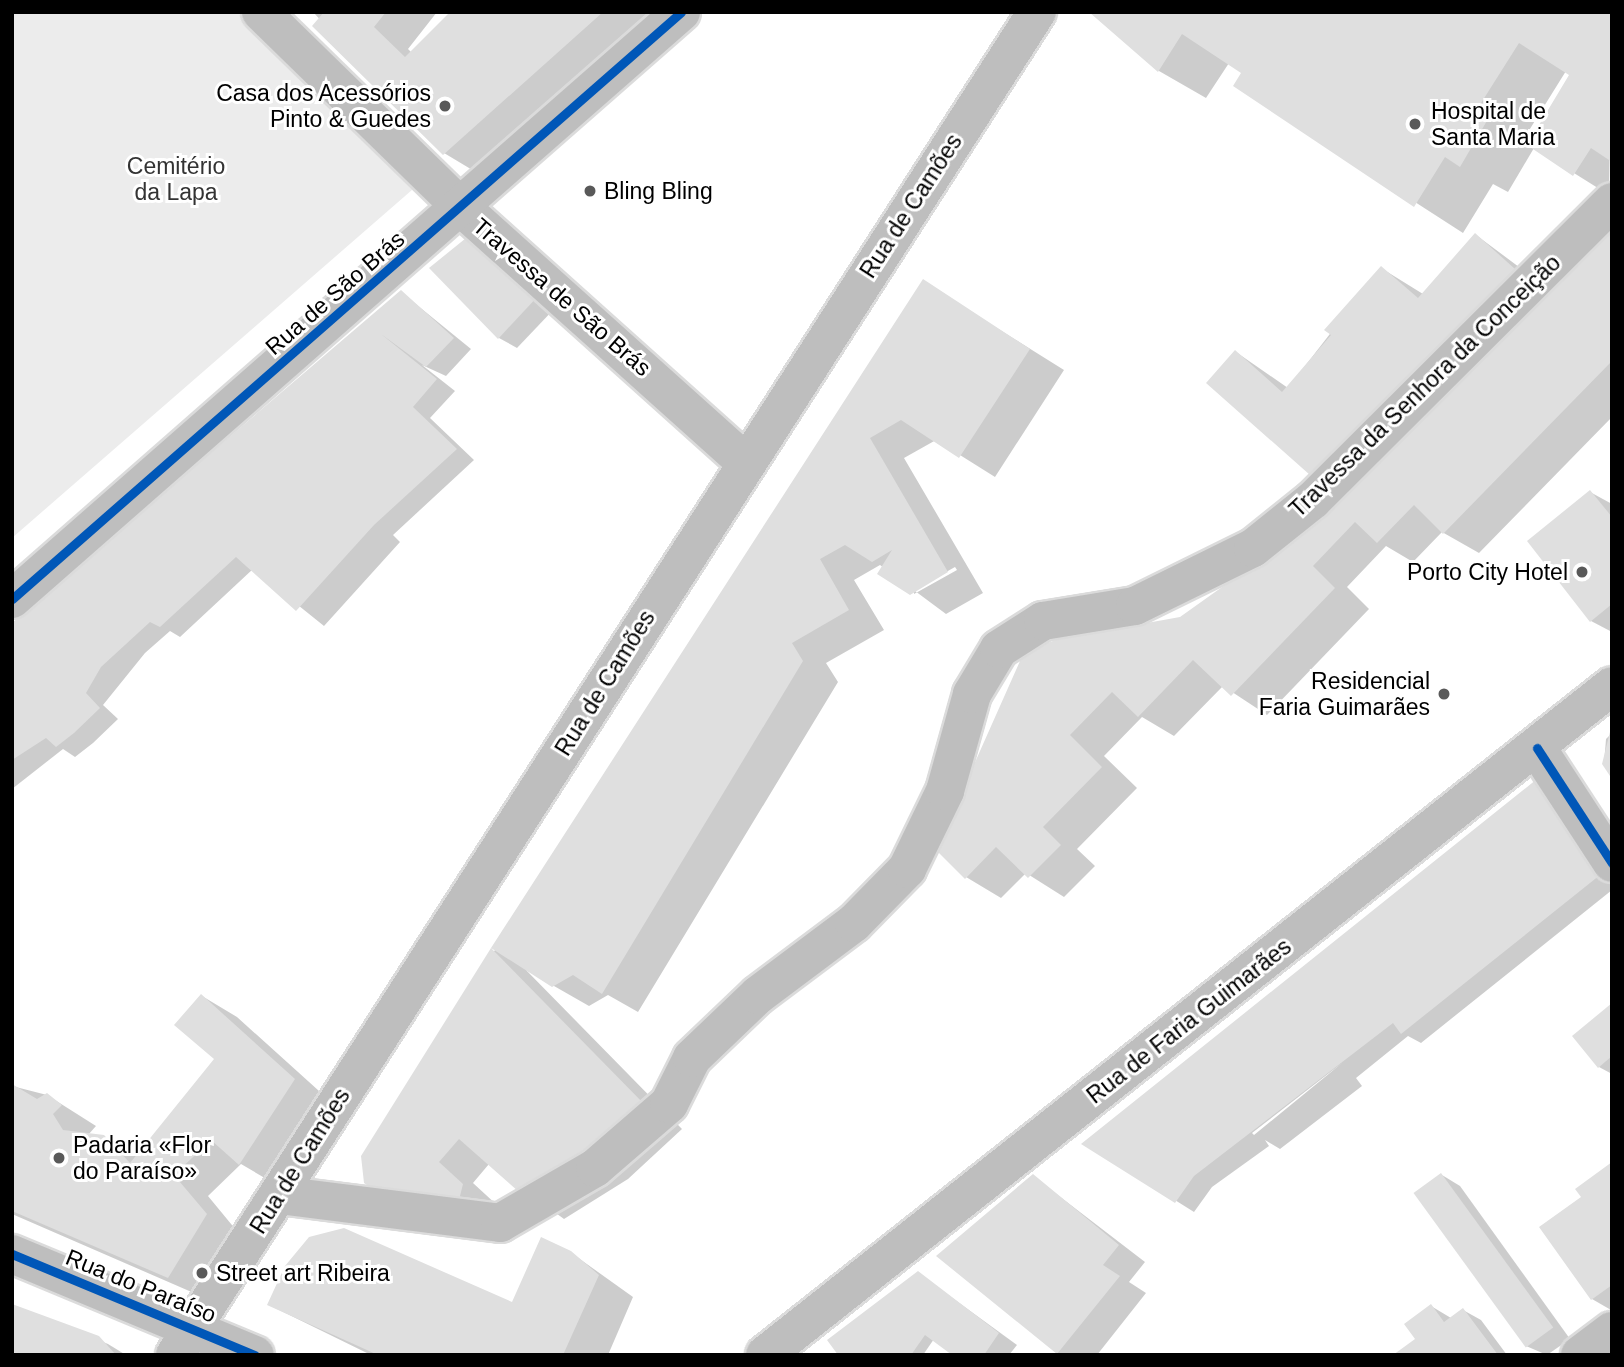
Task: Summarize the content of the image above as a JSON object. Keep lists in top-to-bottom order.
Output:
{
  "streets": {
    "main road": [
      "Rua de Camões",
      "Rua de São Brás",
      "Travessa de São Brás",
      "Travessa da Senhora da Conceição",
      "Rua de Faria Guimarães",
      "Rua do Paraíso"
    ]
  },
  "crossings": [
    ["Rua de Camões", "Travessa de São Brás"],
    ["Rua de Camões", "Travessa da Senhora da Conceição"],
    ["Rua de Camões", "Rua do Paraíso"],
    ["Rua de São Brás", "Travessa de São Brás"]
  ],
  "parks": ["Cemitério da Lapa"],
  "places": [
    "Casa dos Acessórios Pinto & Guedes",
    "Hospital de Santa Maria",
    "Bling Bling",
    "Porto City Hotel",
    "Residencial Faria Guimarães",
    "Padaria «Flor do Paraíso»",
    "Street art Ribeira"
  ]
}
